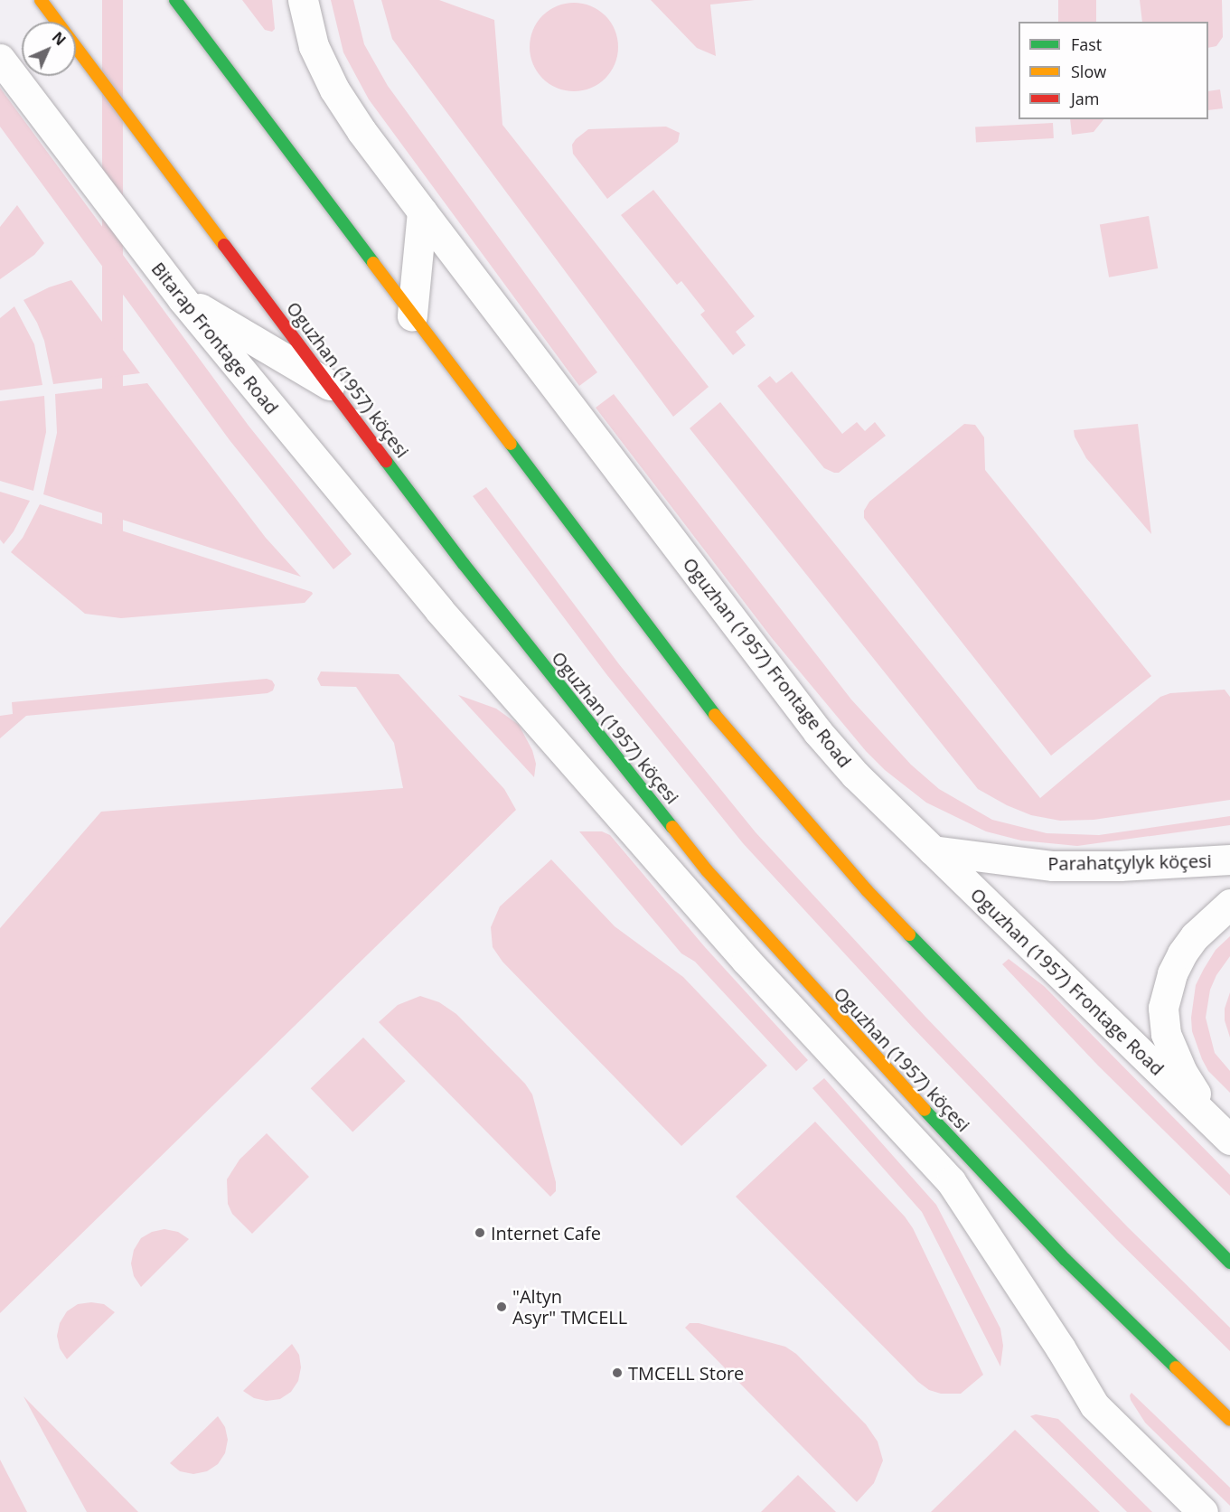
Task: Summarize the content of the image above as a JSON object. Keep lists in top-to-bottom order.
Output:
{
  "streets": {
    "main road": ["Oguzhan (1957) köçesi"],
    "street": ["Bitarap Frontage Road", "Oguzhan (1957) Frontage Road", "Parahatçylyk köçesi"]
  },
  "crossings": [
    ["Oguzhan (1957) Frontage Road", "Parahatçylyk köçesi"]
  ],
  "places": ["Internet Cafe", "\"Altyn Asyr\" TMCELL", "TMCELL Store"],
  "legend": ["Fast", "Slow", "Jam"],
  "north": "top right"
}
